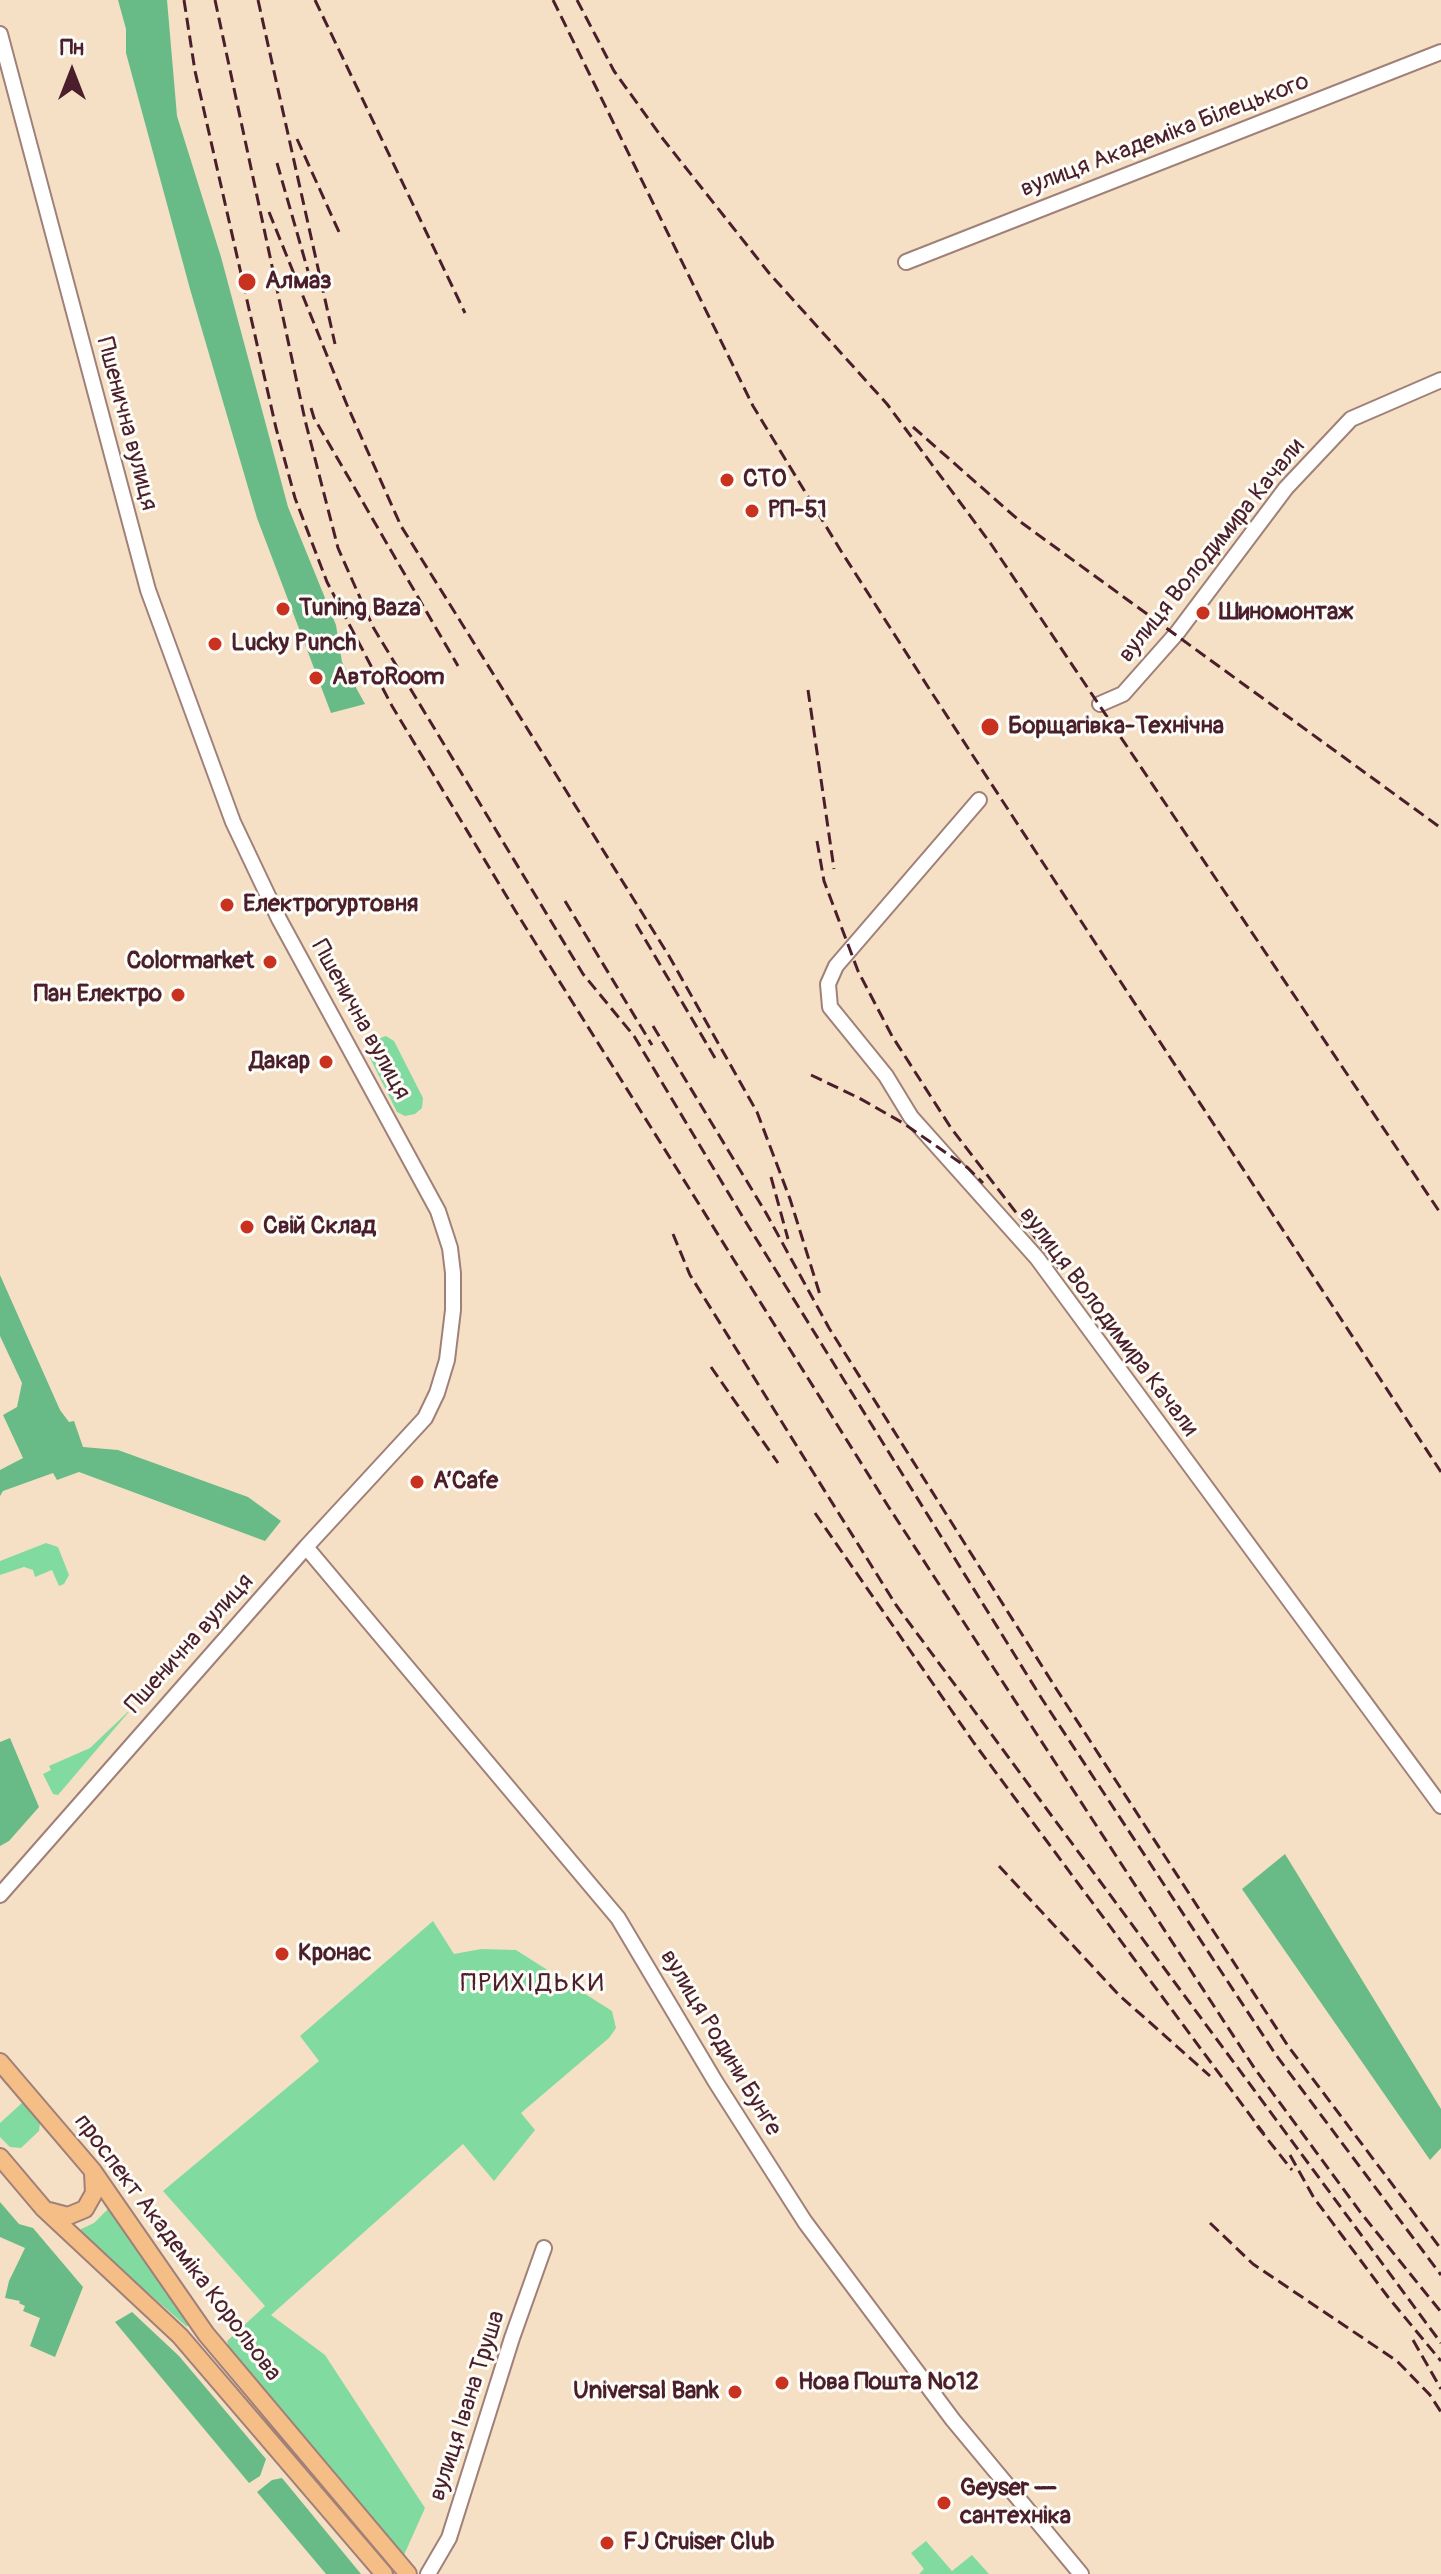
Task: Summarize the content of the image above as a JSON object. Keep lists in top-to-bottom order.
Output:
{
  "streets": {
    "main road": ["проспект Академіка Корольова"],
    "street": [
      "вулиця Академіка Білецького",
      "Пшенична вулиця",
      "вулиця Володимира Качали",
      "вулиця Родини Бунґе",
      "вулиця Івана Труша"
    ]
  },
  "crossings": [
    ["Пшенична вулиця", "вулиця Родини Бунґе"]
  ],
  "districts": ["ПРИХІДЬКИ"],
  "places": [
    "Алмаз",
    "СТО",
    "РП-51",
    "Tuning Baza",
    "Шиномонтаж",
    "Lucky Punch",
    "АвтоRoom",
    "Борщагівка-Технічна",
    "Електрогуртовня",
    "Colormarket",
    "Пан Електро",
    "Дакар",
    "Свій Склад",
    "A’Cafe",
    "Кронас",
    "Нова Пошта №12",
    "Universal Bank",
    "Geyser — сантехніка",
    "FJ Cruiser Club"
  ],
  "north": "top"
}
